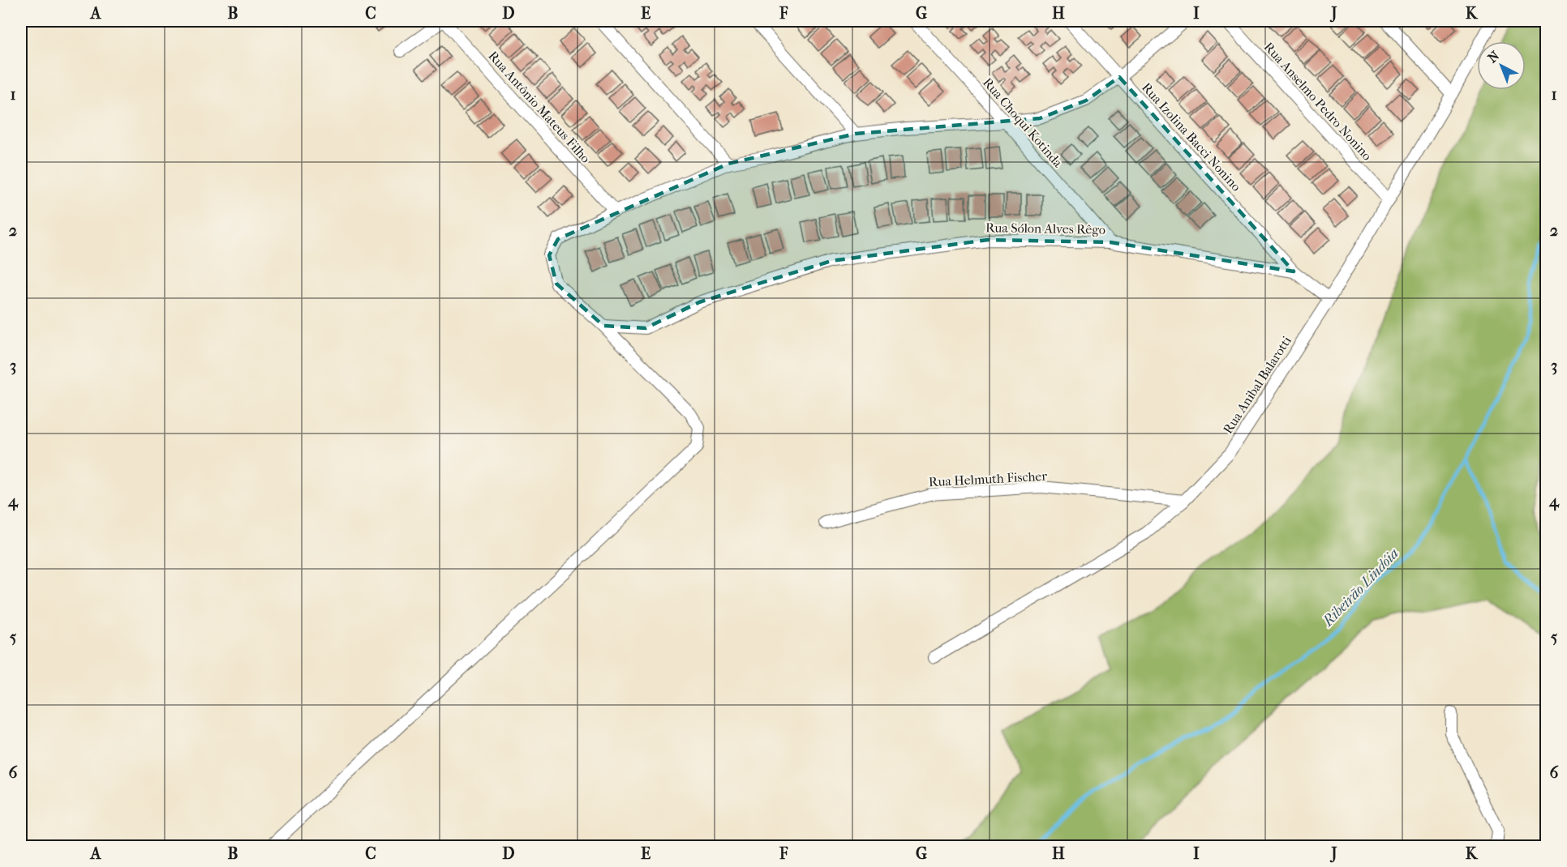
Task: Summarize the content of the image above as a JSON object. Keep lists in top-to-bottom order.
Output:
{
  "streets": {
    "street": [
      "Rua Anselmo Pedro Nonino",
      "Rua Antônio Mateus Filho",
      "Rua Choqui Kotinda",
      "Rua Izolina Bacci Nonino",
      "Rua Sólon Alves Rêgo",
      "Rua Anibal Balarotti",
      "Rua Helmuth Fischer"
    ]
  },
  "crossings": [
    ["Rua Anselmo Pedro Nonino", "Rua Anibal Balarotti"],
    ["Rua Choqui Kotinda", "Rua Sólon Alves Rêgo"],
    ["Rua Izolina Bacci Nonino", "Rua Sólon Alves Rêgo"],
    ["Rua Sólon Alves Rêgo", "Rua Anibal Balarotti"],
    ["Rua Anibal Balarotti", "Rua Helmuth Fischer"]
  ],
  "water": ["Ribeirão Lindóia"],
  "north": "top left",
  "grid": {
    "columns": [
      "A",
      "B",
      "C",
      "D",
      "E",
      "F",
      "G",
      "H",
      "I",
      "J",
      "K"
    ],
    "rows": [
      "1",
      "2",
      "3",
      "4",
      "5",
      "6"
    ]
  }
}
